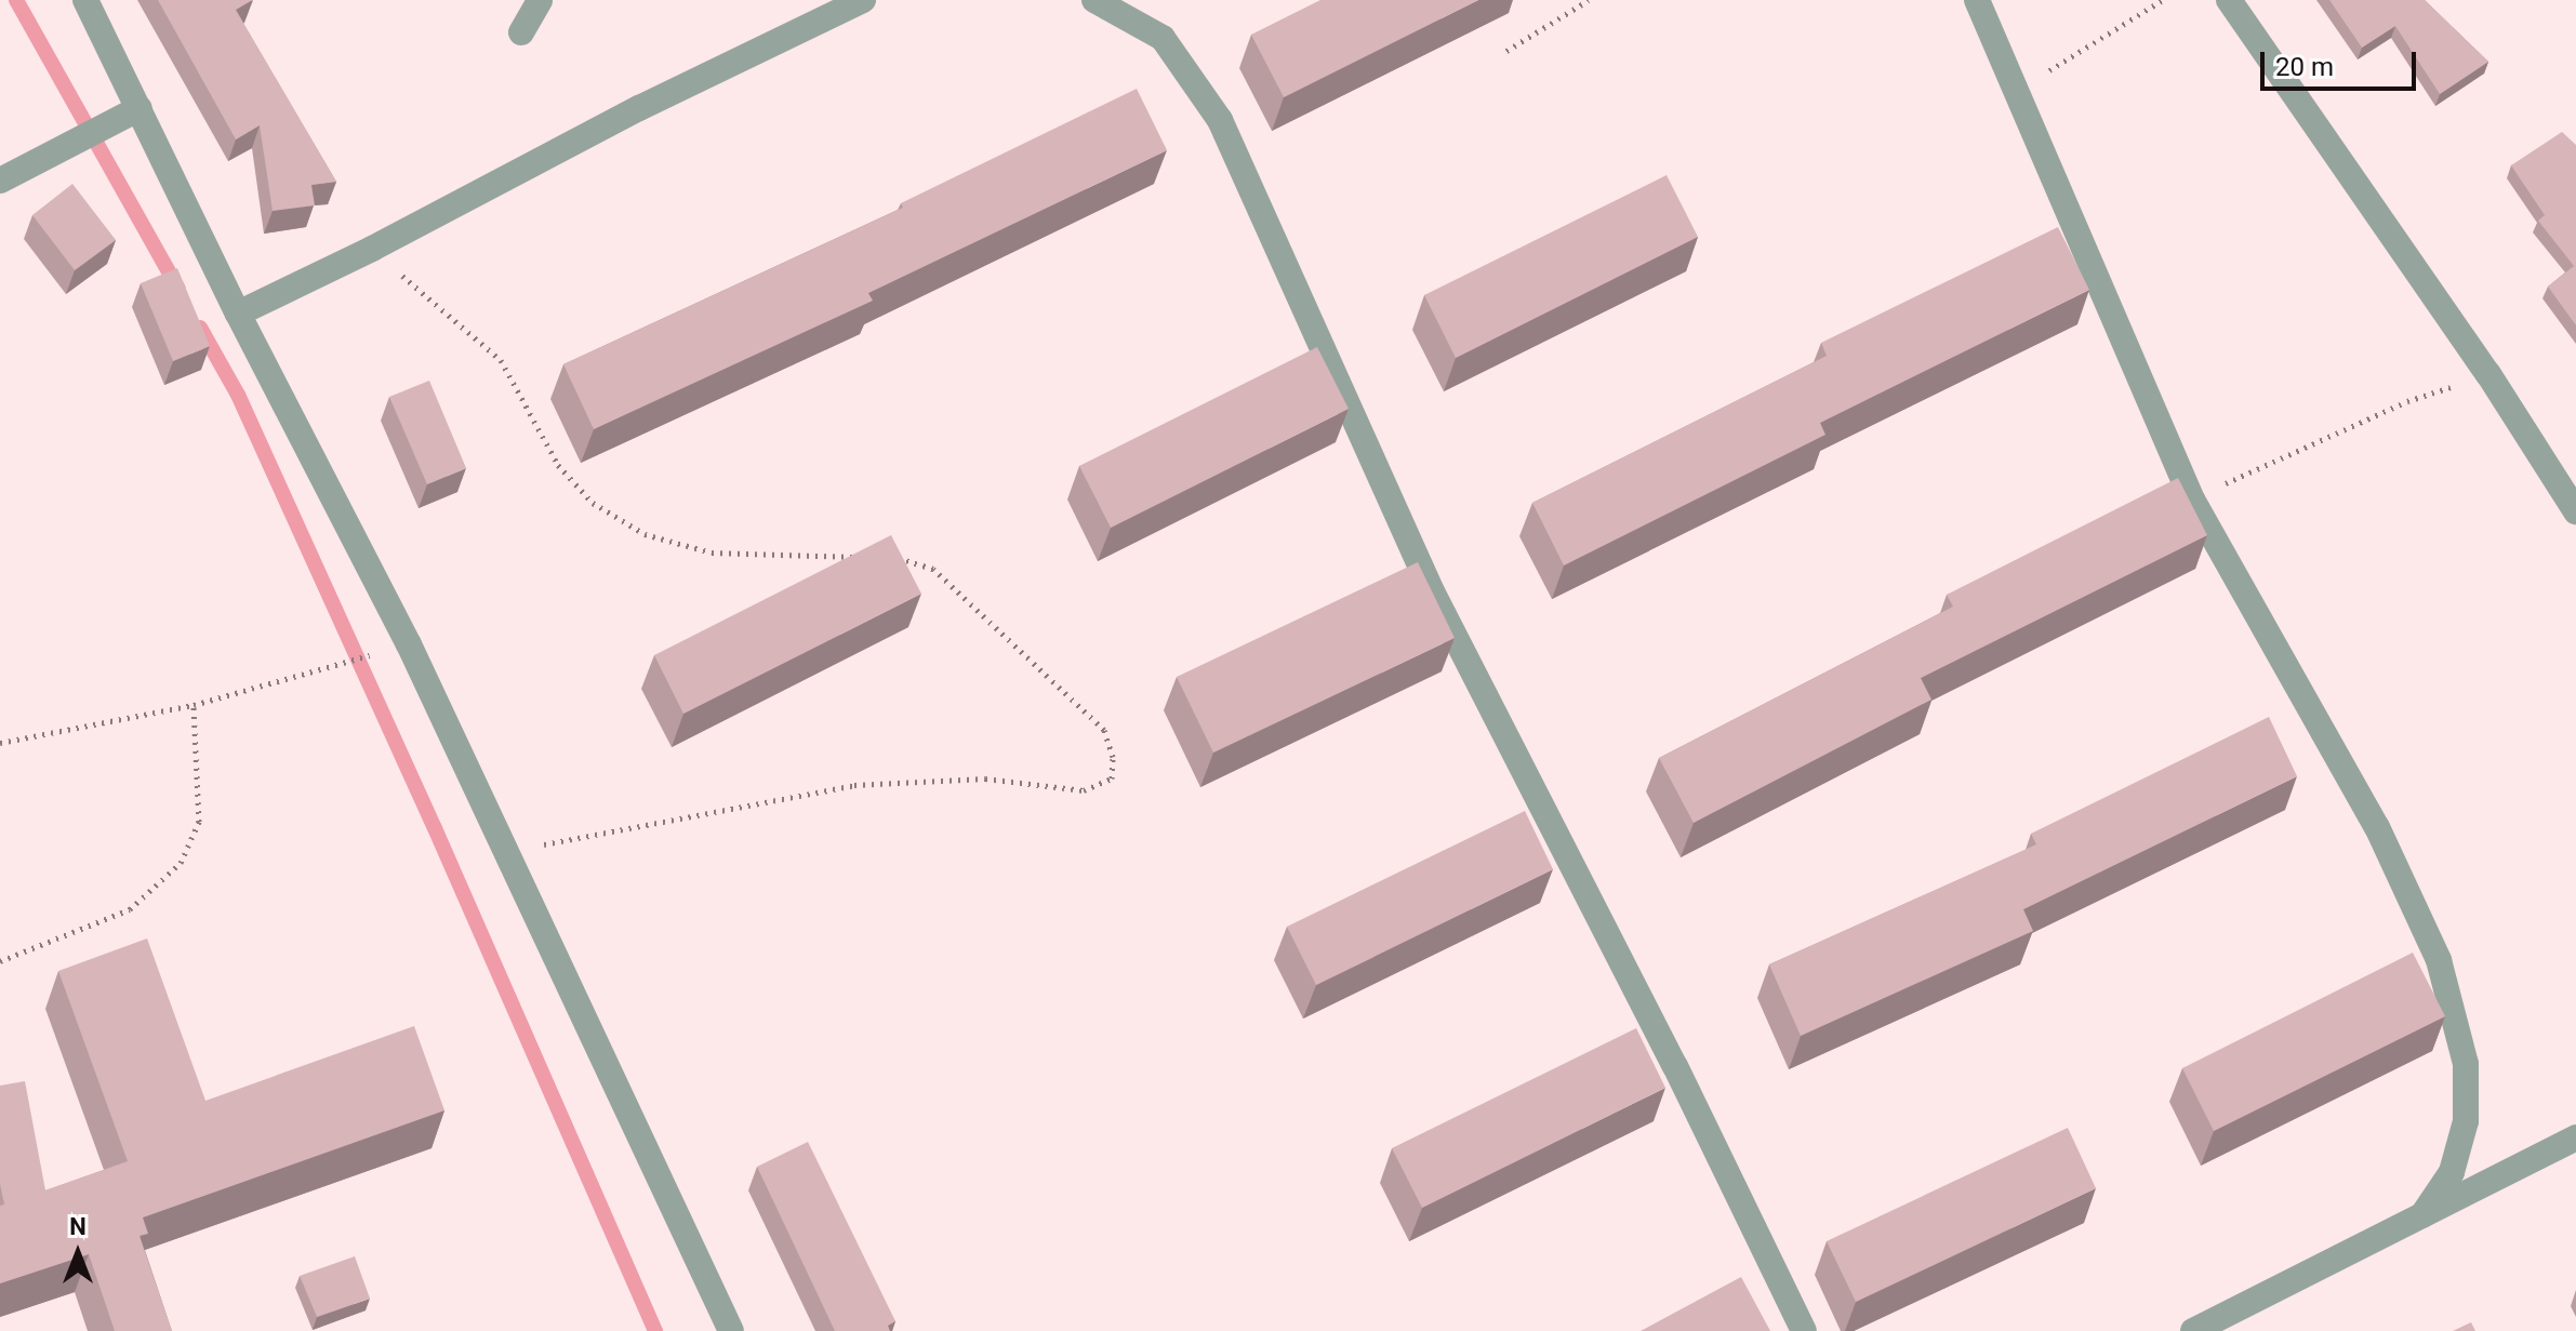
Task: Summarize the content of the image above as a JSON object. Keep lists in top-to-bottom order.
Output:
{
  "scale_bar": "20 m",
  "north": "top"
}
